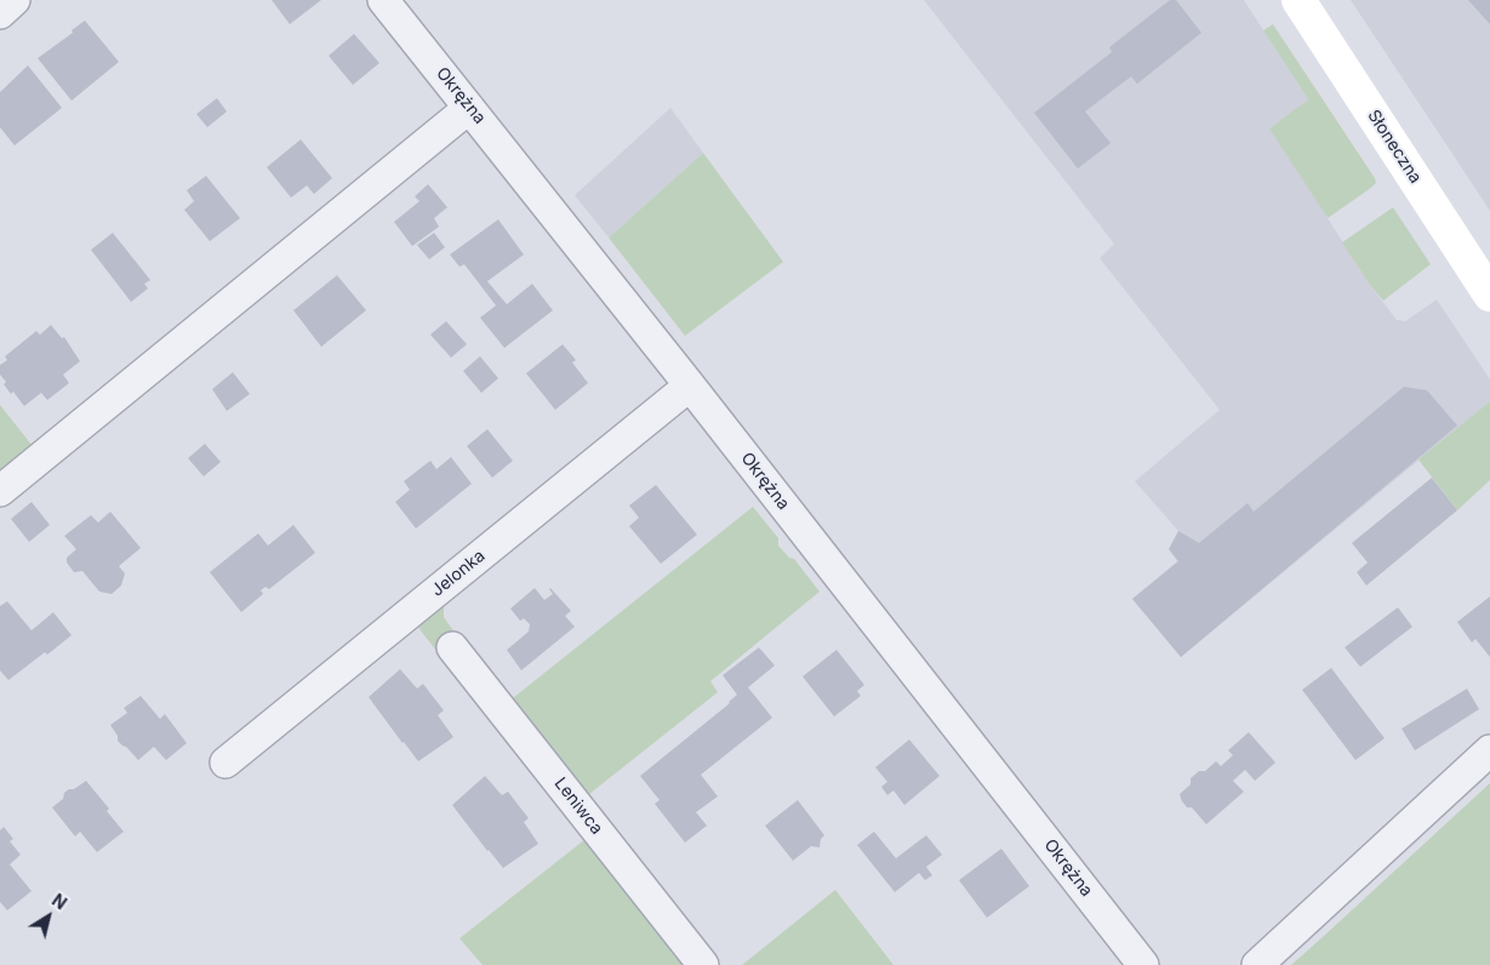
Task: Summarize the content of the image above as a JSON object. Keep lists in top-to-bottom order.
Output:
{
  "streets": {
    "main road": ["Słoneczna"],
    "street": ["Okrężna", "Jelonka", "Leniwca"]
  },
  "crossings": [
    ["Okrężna", "Jelonka"]
  ],
  "north": "top right"
}
